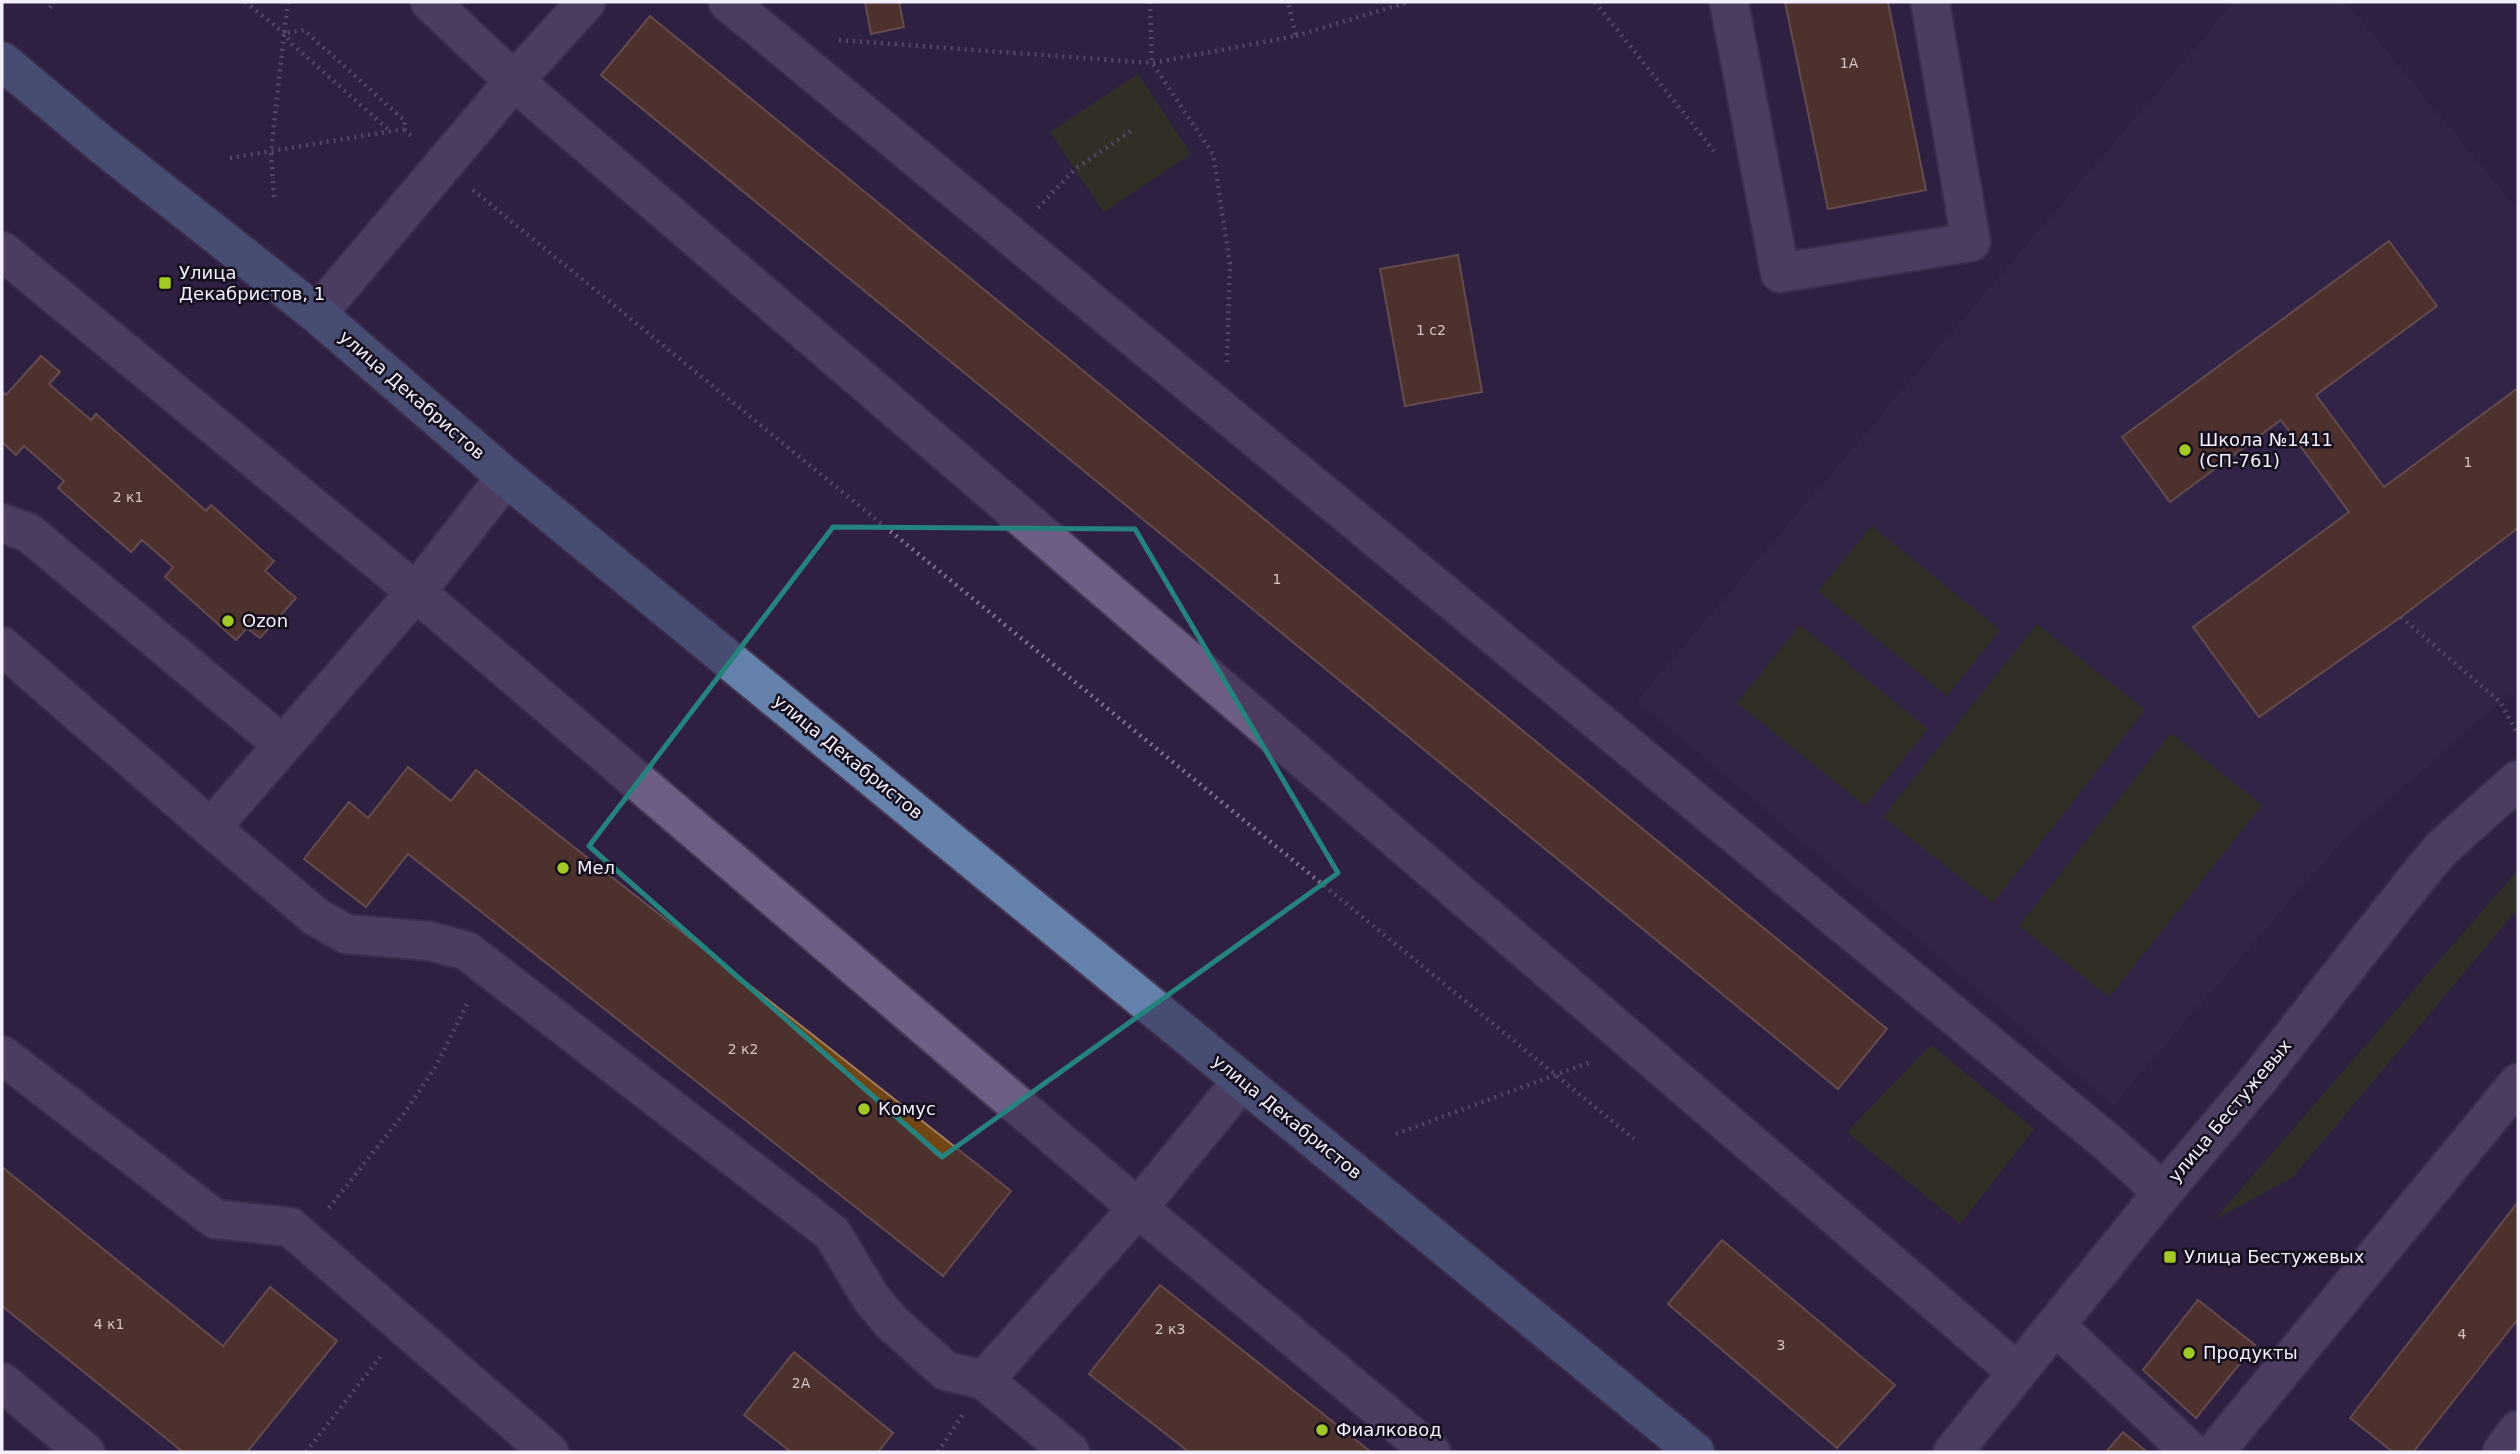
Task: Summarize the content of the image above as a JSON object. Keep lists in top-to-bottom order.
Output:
{
  "streets": {
    "main road": ["улица Декабристов"],
    "street": ["улица Бестужевых"]
  },
  "places": {
    "transit": ["Улица Декабристов, 1", "Улица Бестужевых"],
    "other": [
      "Школа №1411 (СП-761)",
      "Ozon",
      "Мел",
      "Комус",
      "Продукты",
      "Фиалковод"
    ]
  },
  "house_numbers": [
    "1А",
    "1 c2",
    "1",
    "2 к1",
    "1",
    "2 к2",
    "4 к1",
    "2 к3",
    "4",
    "3",
    "2А"
  ]
}
